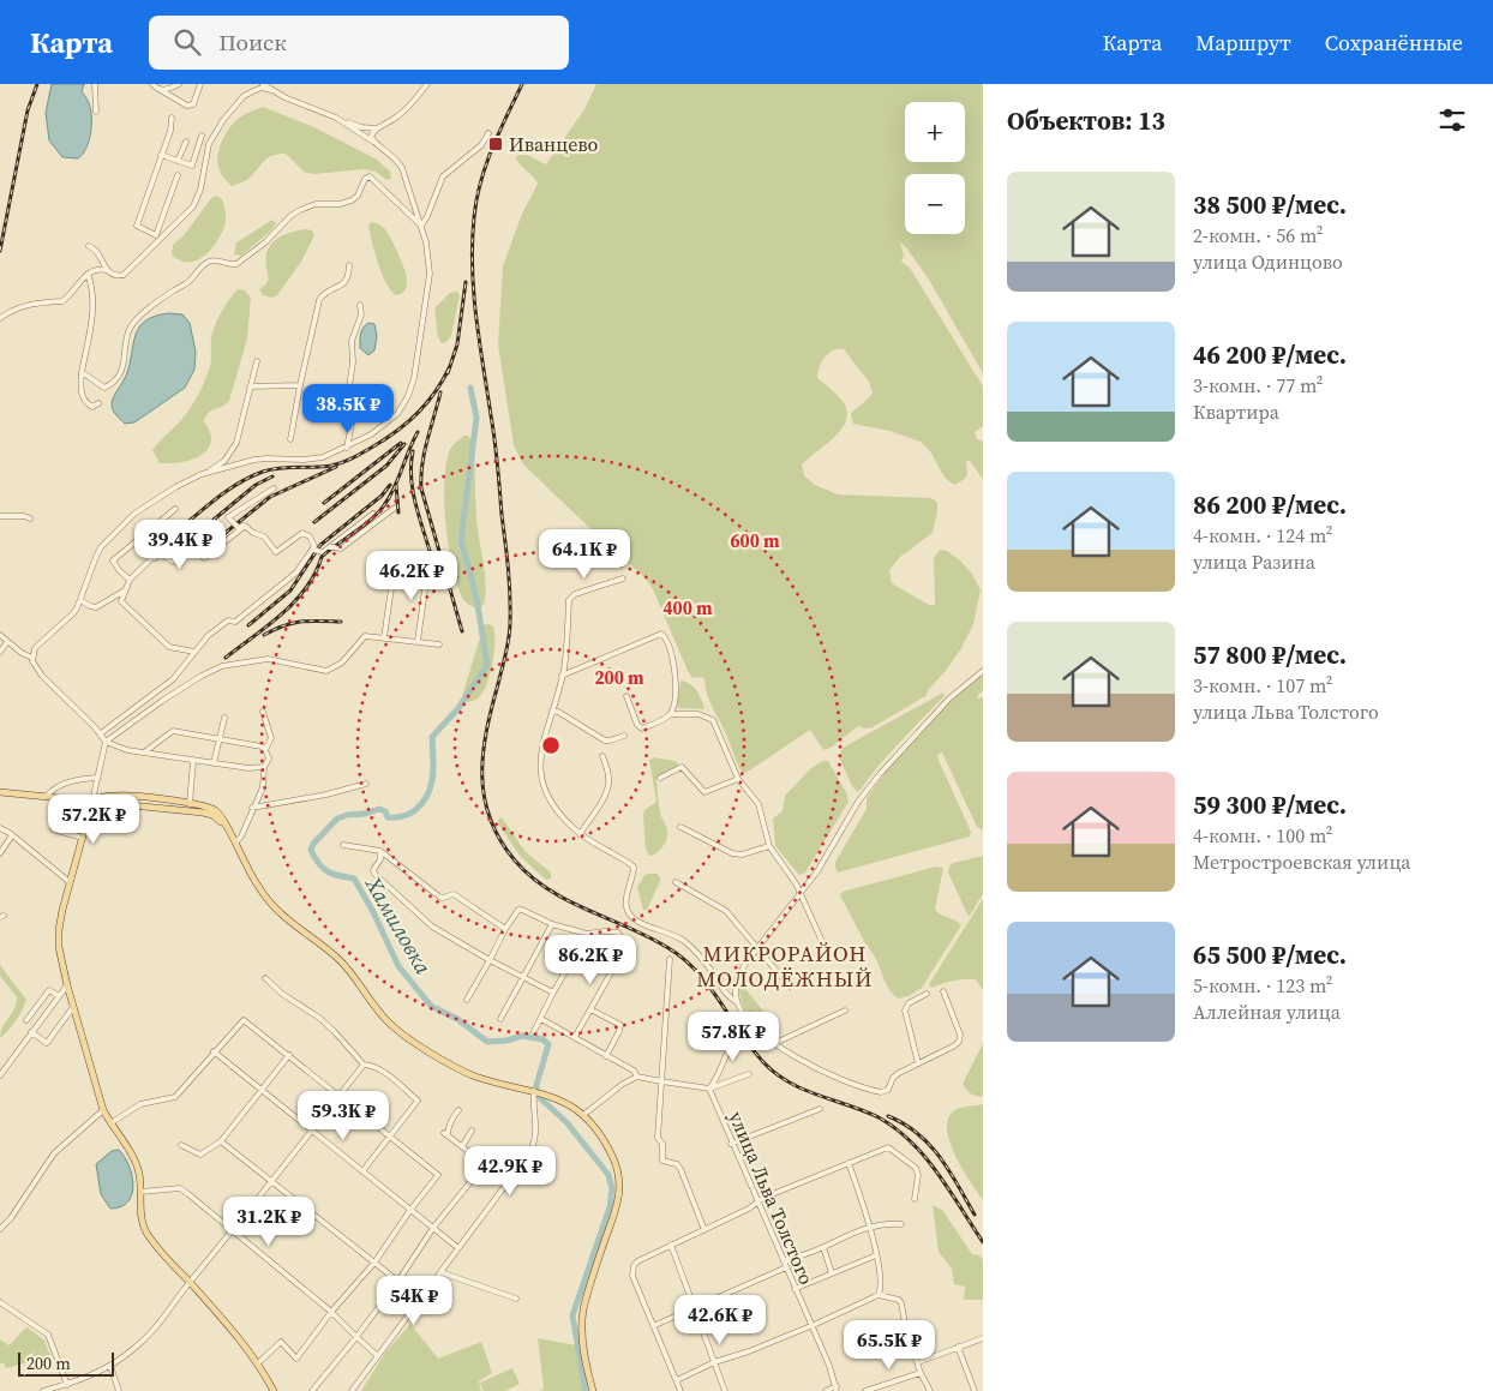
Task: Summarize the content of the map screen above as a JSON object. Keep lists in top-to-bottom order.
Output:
{
  "streets": {
    "street": ["улица Льва Толстого"]
  },
  "districts": ["МИКРОРАЙОН МОЛОДЁЖНЫЙ"],
  "water": ["Хамиловка"],
  "places": {
    "transit": ["Иванцево"]
  },
  "scale_bar": "200 m",
  "page": {
    "header": "Карта",
    "search": "Поиск",
    "nav": ["Карта", "Маршрут", "Сохранённые"],
    "heading": "Объектов: 13",
    "map_buttons": ["+", "−"],
    "list": [
      {
        "name": "38 500 ₽/мес.",
        "note": "2-комн. · 56 m² · улица Одинцово"
      },
      {
        "name": "46 200 ₽/мес.",
        "note": "3-комн. · 77 m² · Квартира"
      },
      {
        "name": "86 200 ₽/мес.",
        "note": "4-комн. · 124 m² · улица Разина"
      },
      {
        "name": "57 800 ₽/мес.",
        "note": "3-комн. · 107 m² · улица Льва Толстого"
      },
      {
        "name": "59 300 ₽/мес.",
        "note": "4-комн. · 100 m² · Метростроевская улица"
      },
      {
        "name": "65 500 ₽/мес.",
        "note": "5-комн. · 123 m² · Аллейная улица"
      }
    ],
    "price": [
      "38.5K ₽",
      "39.4K ₽",
      "64.1K ₽",
      "46.2K ₽",
      "57.2K ₽",
      "86.2K ₽",
      "57.8K ₽",
      "59.3K ₽",
      "42.9K ₽",
      "31.2K ₽",
      "54K ₽",
      "42.6K ₽",
      "65.5K ₽"
    ],
    "scale": "200 m"
  },
  "rings": ["600 m", "400 m", "200 m"]
}
